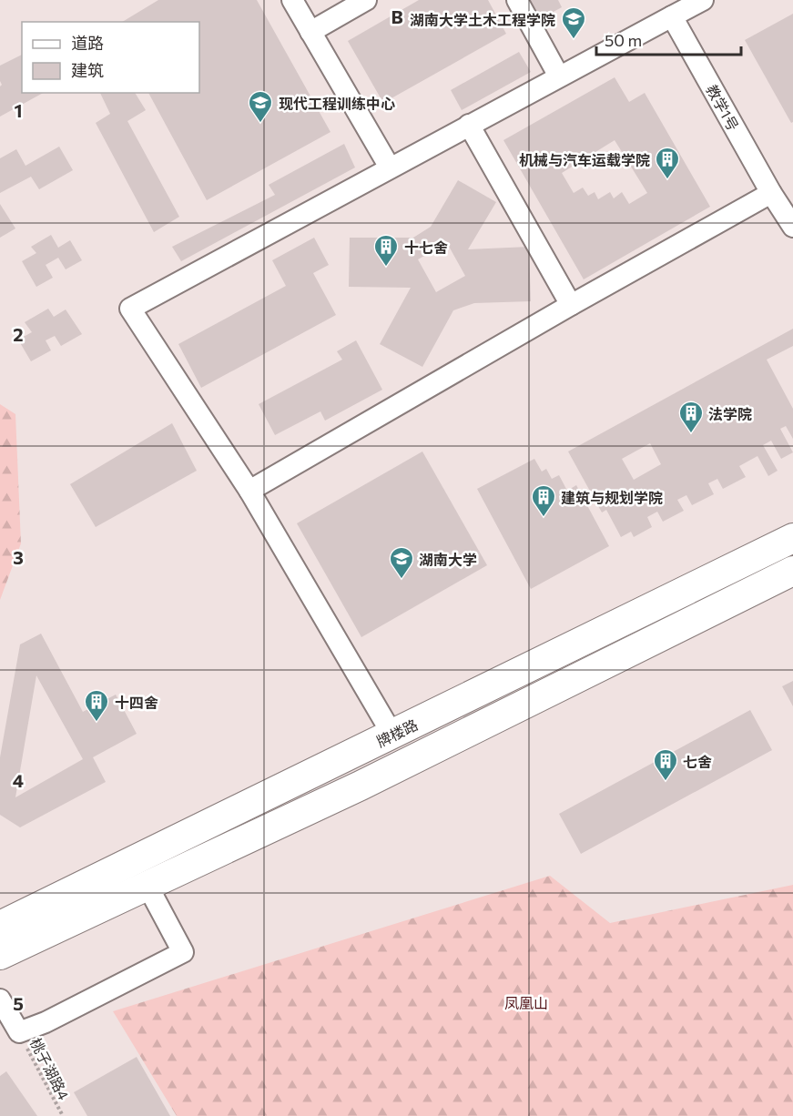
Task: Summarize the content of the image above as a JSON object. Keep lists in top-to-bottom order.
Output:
{
  "streets": {
    "main road": ["牌楼路"],
    "street": ["教学1号"],
    "path": ["桃子湖路4"]
  },
  "parks": ["凤凰山"],
  "places": {
    "school or university": ["湖南大学土木工程学院", "现代工程训练中心", "湖南大学"],
    "building": [
      "机械与汽车运载学院",
      "十七舍",
      "法学院",
      "建筑与规划学院",
      "十四舍",
      "七舍"
    ]
  },
  "legend": ["道路", "建筑"],
  "scale_bar": "50 m",
  "grid": {
    "columns": ["B"],
    "rows": [
      "1",
      "2",
      "3",
      "4",
      "5"
    ]
  }
}
